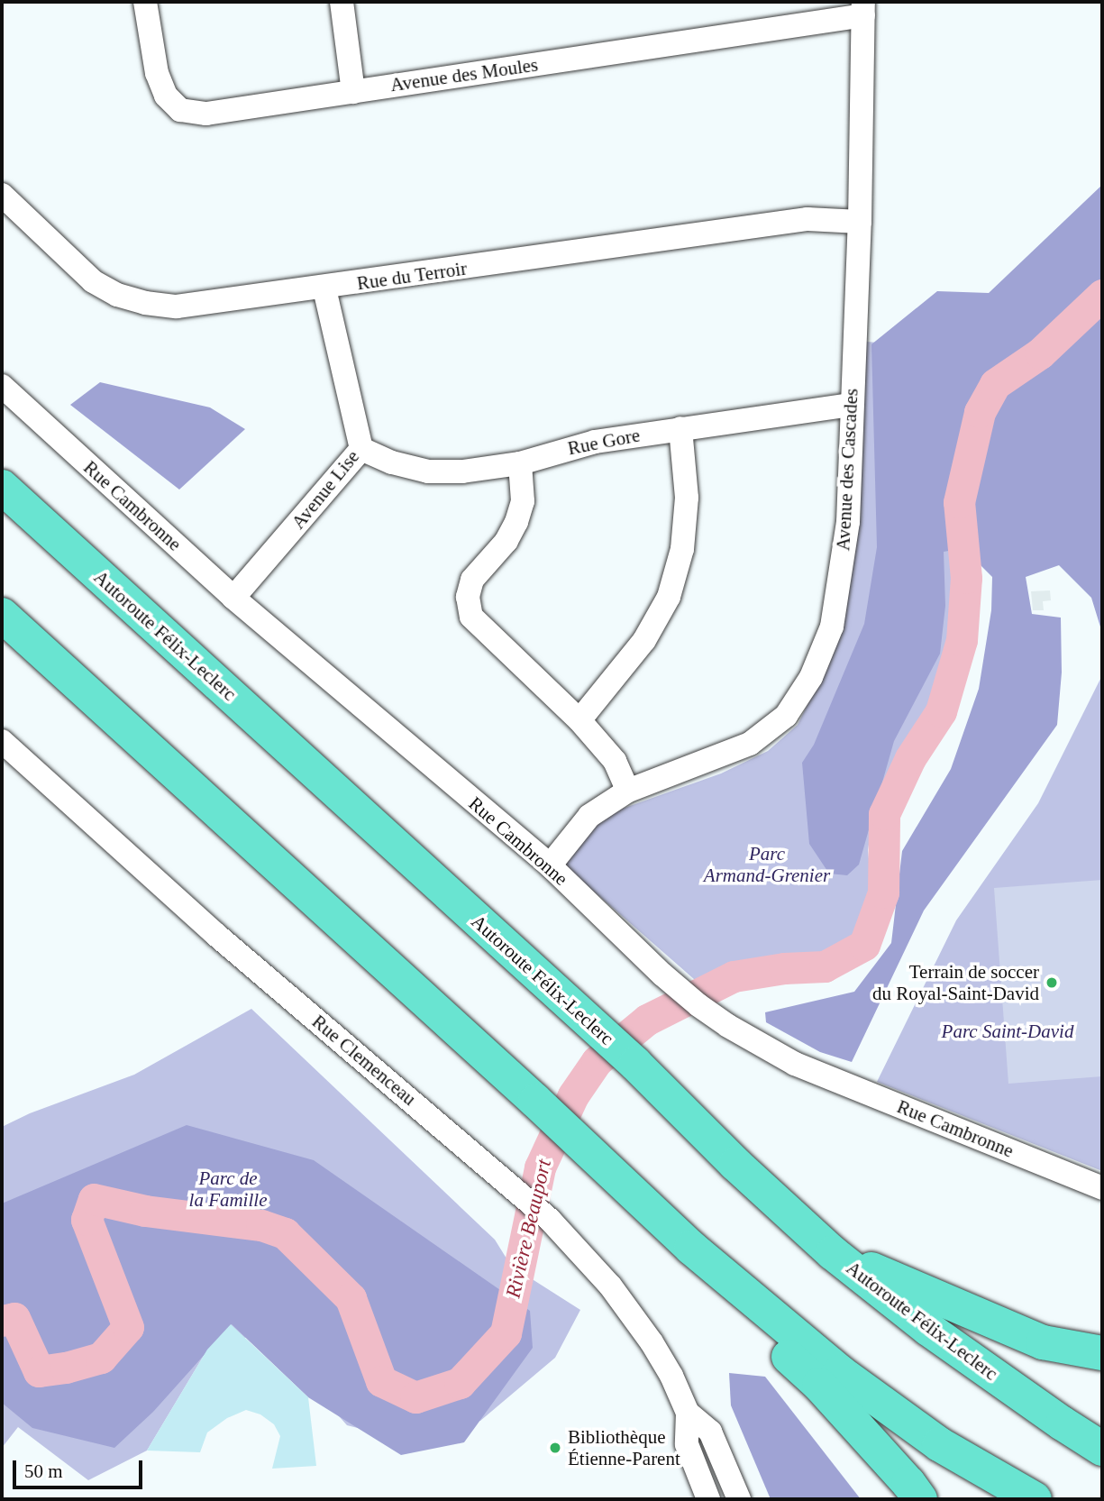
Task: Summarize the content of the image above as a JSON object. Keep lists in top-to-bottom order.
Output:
{
  "streets": {
    "highway": ["Autoroute Félix-Leclerc"],
    "street": [
      "Avenue des Moules",
      "Rue du Terroir",
      "Rue Gore",
      "Avenue des Cascades",
      "Avenue Lise",
      "Rue Cambronne",
      "Rue Clemenceau"
    ]
  },
  "crossings": [
    ["Avenue des Moules", "Avenue des Cascades"],
    ["Rue du Terroir", "Avenue des Cascades"],
    ["Rue du Terroir", "Avenue Lise"],
    ["Rue Gore", "Avenue des Cascades"],
    ["Rue Gore", "Avenue Lise"],
    ["Avenue des Cascades", "Rue Cambronne"],
    ["Avenue Lise", "Rue Cambronne"]
  ],
  "water": ["Rivière Beauport"],
  "parks": ["Parc Armand-Grenier", "Parc Saint-David", "Parc de la Famille"],
  "places": ["Terrain de soccer du Royal-Saint-David", "Bibliothèque Étienne-Parent"],
  "scale_bar": "50 m"
}
